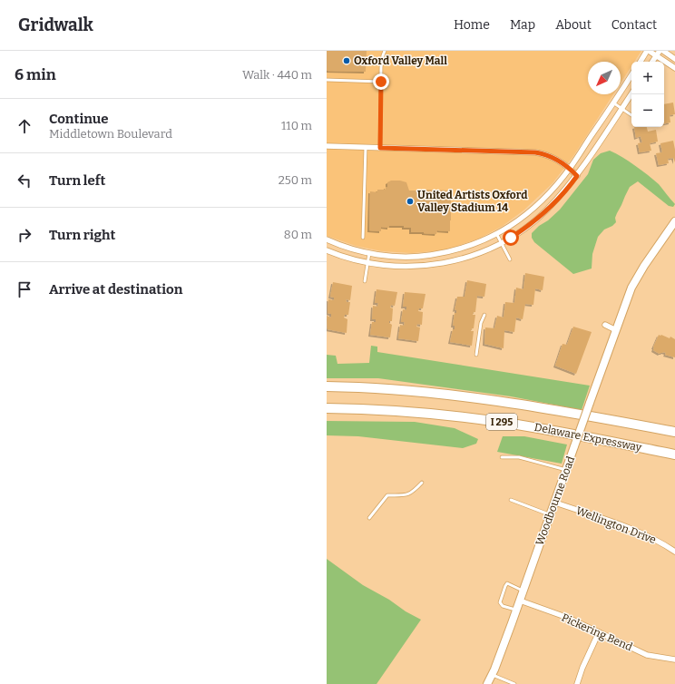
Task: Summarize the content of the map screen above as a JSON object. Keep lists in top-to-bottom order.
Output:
{
  "streets": {
    "highway": ["I 295", "Delaware Expressway"],
    "main road": ["Woodbourne Road"],
    "street": ["Wellington Drive", "Pickering Bend"]
  },
  "crossings": [
    ["Woodbourne Road", "Wellington Drive"],
    ["Woodbourne Road", "Pickering Bend"]
  ],
  "places": ["Oxford Valley Mall", "United Artists Oxford Valley Stadium 14"],
  "north": "bottom left",
  "page": {
    "header": "Gridwalk",
    "nav": [
      "Home",
      "Map",
      "About",
      "Contact"
    ],
    "heading": ["6 min", "Walk · 440 m"],
    "map_buttons": ["+", "−"],
    "list": [
      ["Continue", "Middletown Boulevard", "110 m"],
      ["Turn left", "250 m"],
      ["Turn right", "80 m"],
      "Arrive at destination"
    ]
  }
}
